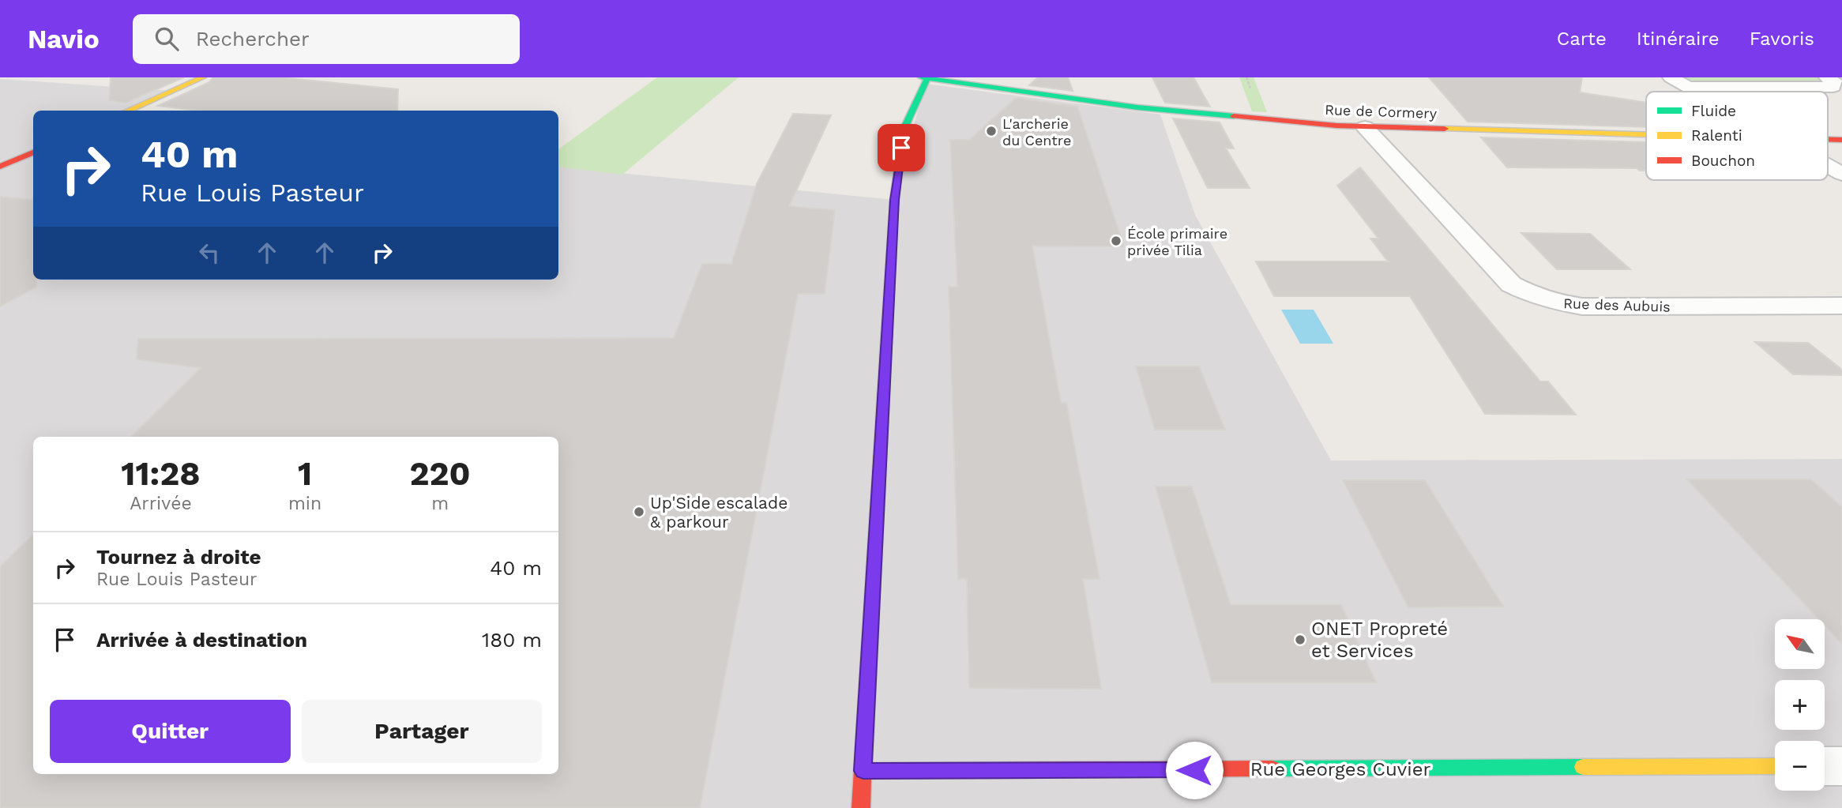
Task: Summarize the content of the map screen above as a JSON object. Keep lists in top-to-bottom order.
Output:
{
  "streets": {
    "street": ["Rue de Cormery", "Rue des Aubuis", "Rue Georges Cuvier"]
  },
  "crossings": [
    ["Rue de Cormery", "Rue des Aubuis"]
  ],
  "places": [
    "L'archerie du Centre",
    "École primaire privée Tilia",
    "Up'Side escalade & parkour",
    "ONET Propreté et Services"
  ],
  "legend": ["Fluide", "Ralenti", "Bouchon"],
  "north": "top left",
  "page": {
    "header": "Navio",
    "search": "Rechercher",
    "nav": ["Carte", "Itinéraire", "Favoris"],
    "turn": ["40 m", "Rue Louis Pasteur"],
    "eta": [
      "11:28",
      "Arrivée",
      "1",
      "min",
      "220",
      "m"
    ],
    "list": [
      {
        "name": "Tournez à droite",
        "note": "Rue Louis Pasteur",
        "value": "40 m"
      },
      {
        "name": "Arrivée à destination",
        "value": "180 m"
      }
    ],
    "map_buttons": ["+", "−"],
    "buttons": ["Quitter", "Partager"]
  }
}
